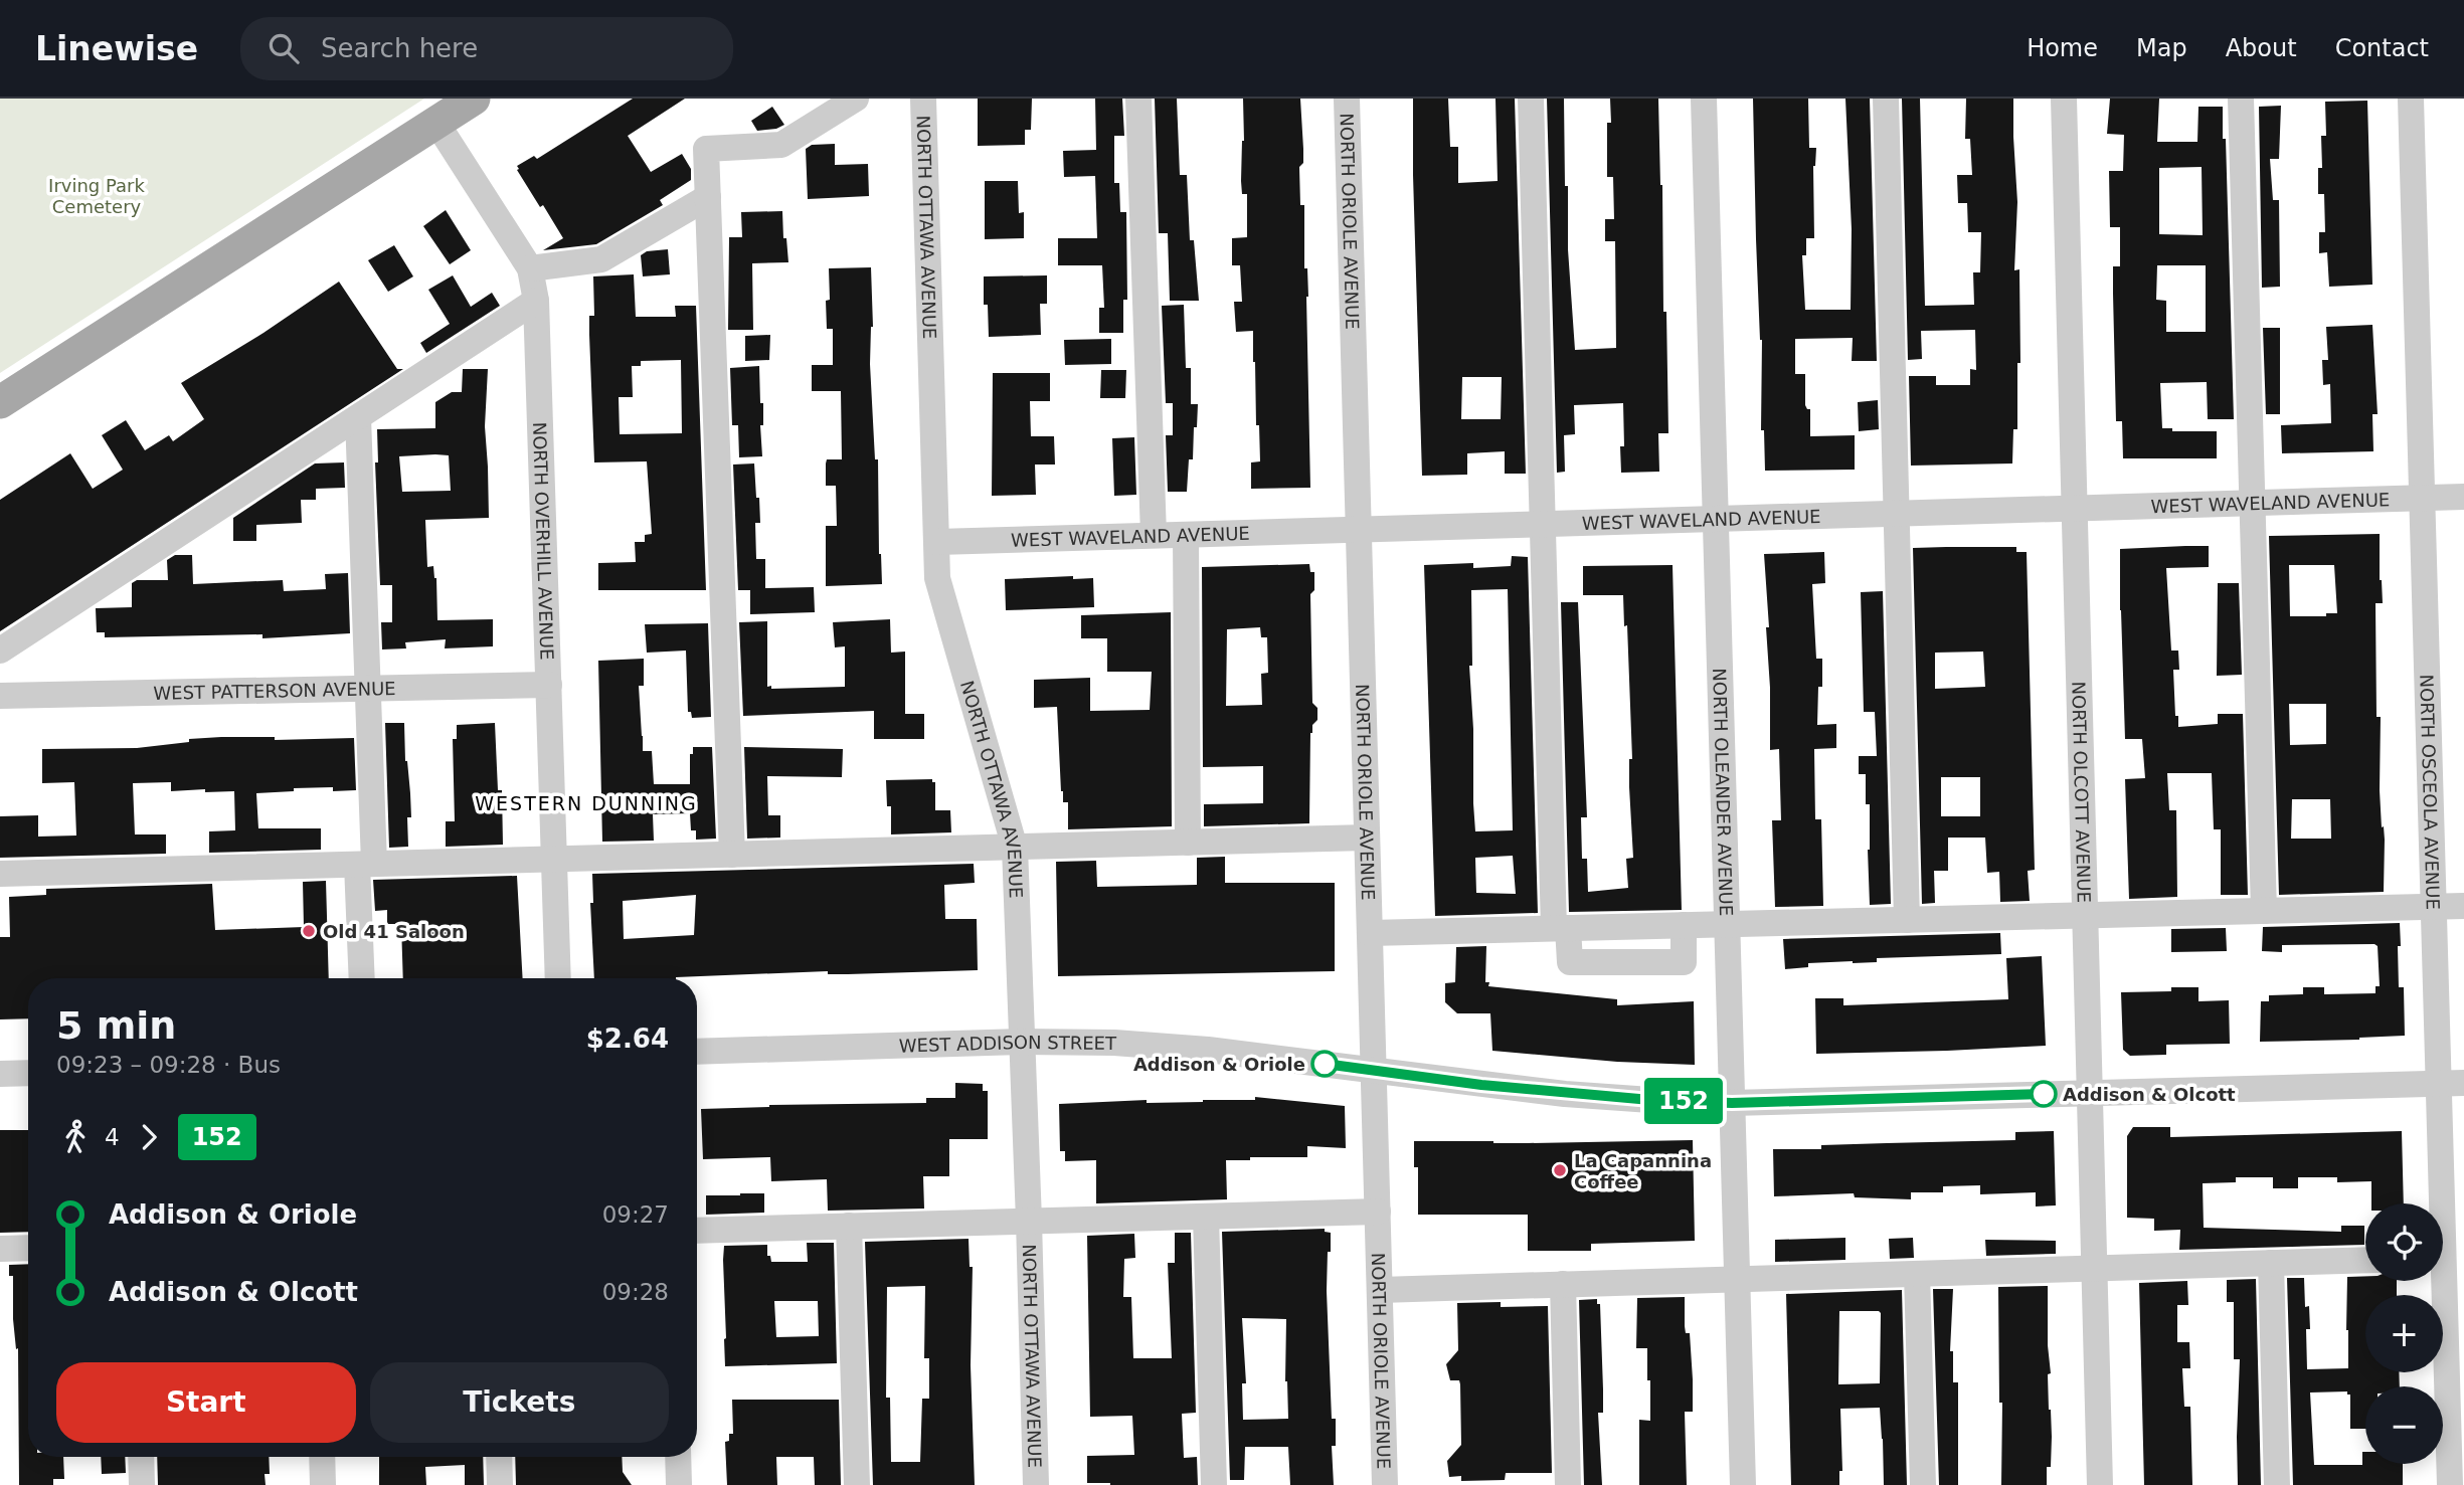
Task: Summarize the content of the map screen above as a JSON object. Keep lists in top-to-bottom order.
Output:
{
  "streets": {
    "street": [
      "NORTH ORIOLE AVENUE",
      "NORTH OTTAWA AVENUE",
      "WEST WAVELAND AVENUE",
      "NORTH OVERHILL AVENUE",
      "WEST PATTERSON AVENUE",
      "NORTH OLEANDER AVENUE",
      "NORTH OLCOTT AVENUE",
      "NORTH OSCEOLA AVENUE",
      "WEST ADDISON STREET"
    ]
  },
  "crossings": [
    ["NORTH ORIOLE AVENUE", "WEST WAVELAND AVENUE"],
    ["NORTH ORIOLE AVENUE", "WEST ADDISON STREET"],
    ["NORTH OTTAWA AVENUE", "WEST WAVELAND AVENUE"],
    ["NORTH OTTAWA AVENUE", "WEST ADDISON STREET"],
    ["WEST WAVELAND AVENUE", "NORTH OLEANDER AVENUE"],
    ["WEST WAVELAND AVENUE", "NORTH OLCOTT AVENUE"],
    ["WEST WAVELAND AVENUE", "NORTH OSCEOLA AVENUE"],
    ["NORTH OVERHILL AVENUE", "WEST PATTERSON AVENUE"],
    ["NORTH OLEANDER AVENUE", "WEST ADDISON STREET"],
    ["NORTH OLCOTT AVENUE", "WEST ADDISON STREET"],
    ["NORTH OSCEOLA AVENUE", "WEST ADDISON STREET"]
  ],
  "districts": ["WESTERN DUNNING"],
  "parks": ["Irving Park Cemetery"],
  "places": [
    "Old 41 Saloon",
    "Addison & Oriole",
    "Addison & Olcott",
    "La Capannina Coffee"
  ],
  "lines": ["bus line 152"],
  "page": {
    "header": "Linewise",
    "search": "Search here",
    "nav": [
      "Home",
      "Map",
      "About",
      "Contact"
    ],
    "on_map": "152",
    "heading": ["5 min", "09:23 – 09:28 · Bus", "$2.64"],
    "legs": ["4", "152"],
    "list": [
      {
        "name": "Addison & Oriole",
        "value": "09:27"
      },
      {
        "name": "Addison & Olcott",
        "value": "09:28"
      }
    ],
    "map_buttons": ["+", "−"],
    "buttons": ["Start", "Tickets"]
  }
}
